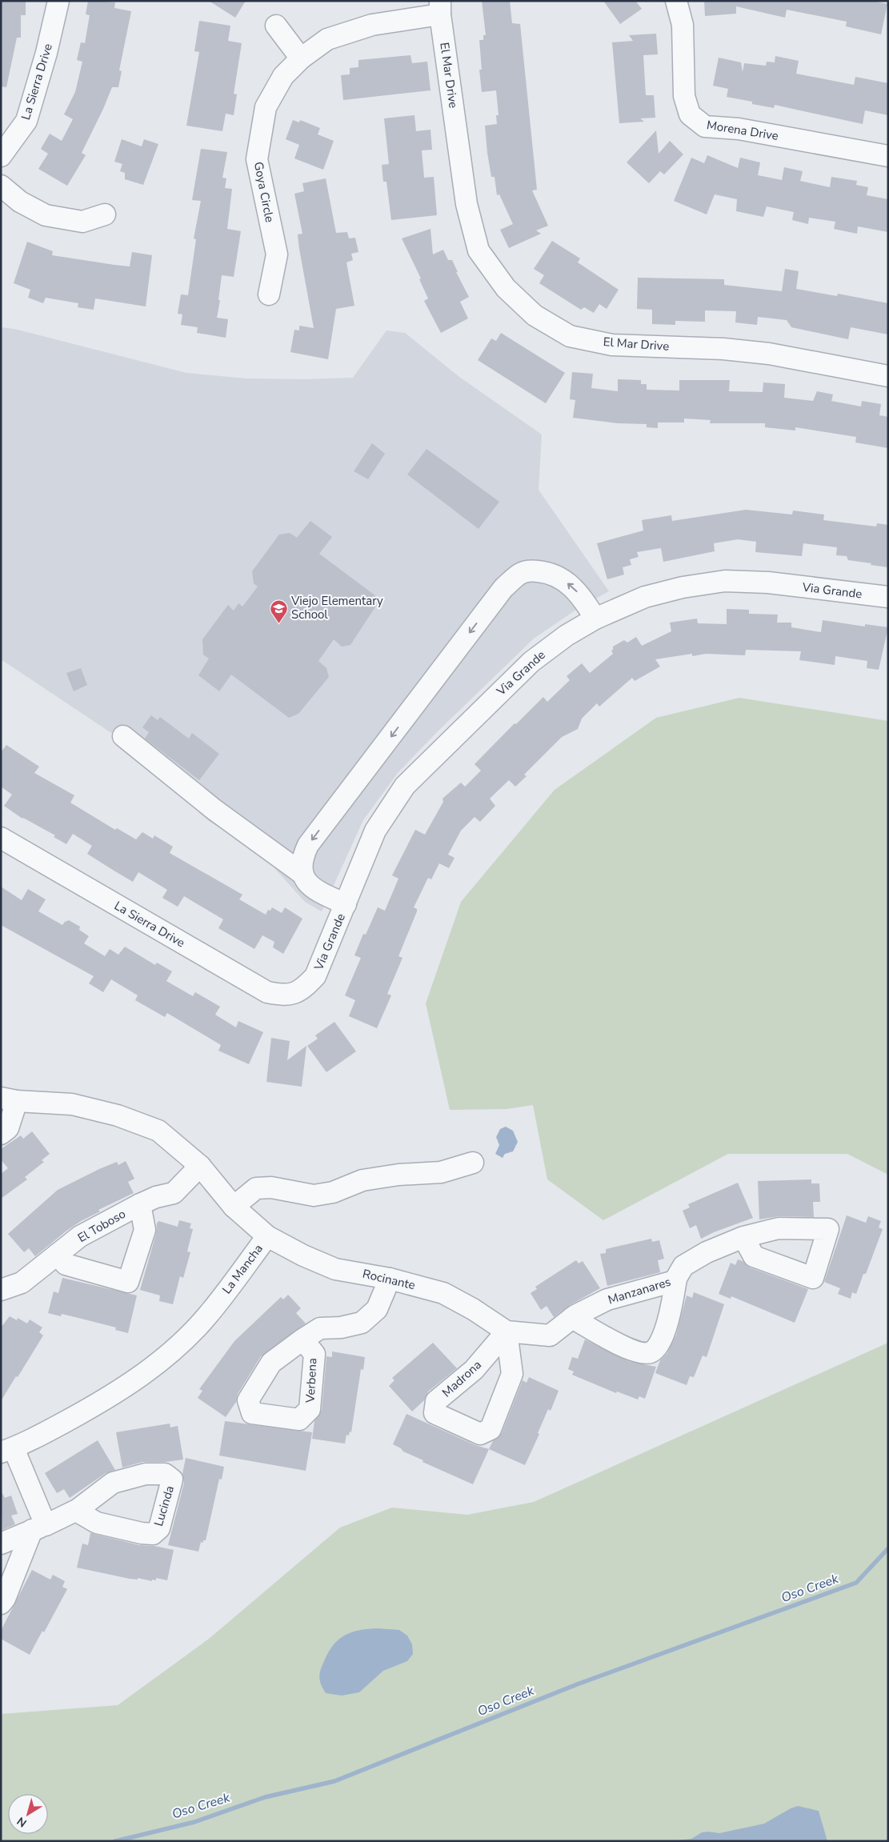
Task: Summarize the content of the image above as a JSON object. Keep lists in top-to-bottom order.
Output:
{
  "streets": {
    "street": [
      "El Mar Drive",
      "La Sierra Drive",
      "Morena Drive",
      "Goya Circle",
      "Via Grande",
      "El Toboso",
      "La Mancha",
      "Rocinante",
      "Manzanares",
      "Madrona"
    ]
  },
  "crossings": [
    ["El Mar Drive", "Goya Circle"],
    ["La Sierra Drive", "Via Grande"],
    ["El Toboso", "La Mancha"],
    ["La Mancha", "Rocinante"],
    ["Rocinante", "Manzanares"],
    ["Rocinante", "Madrona"],
    ["Manzanares", "Madrona"]
  ],
  "water": ["Oso Creek"],
  "places": {
    "school or university": ["Viejo Elementary School"]
  },
  "north": "bottom left"
}
